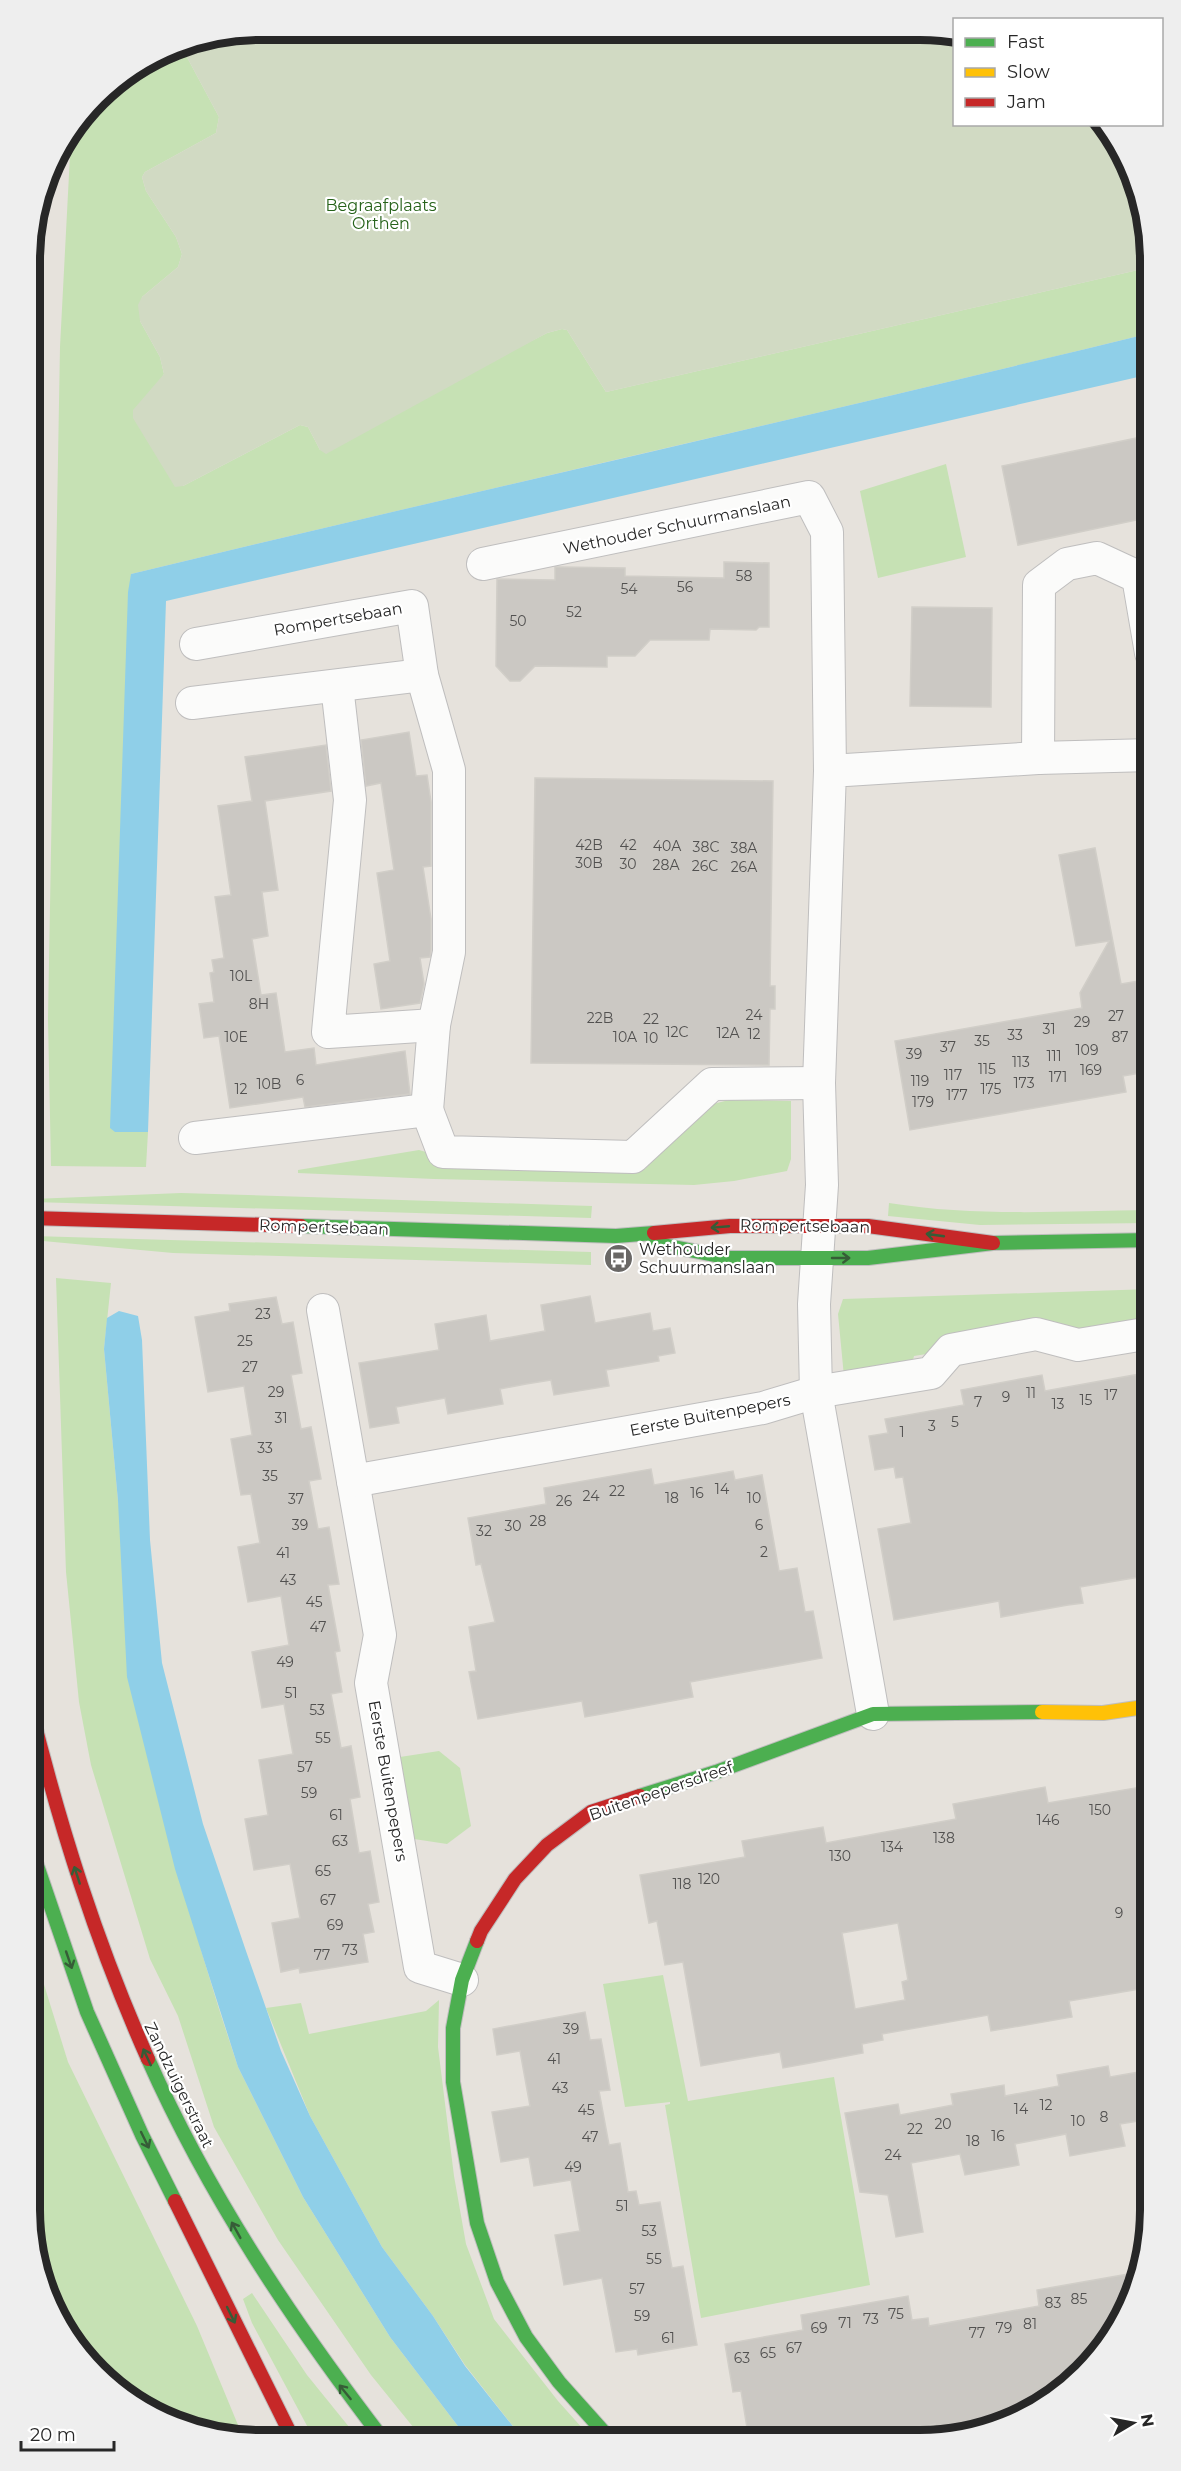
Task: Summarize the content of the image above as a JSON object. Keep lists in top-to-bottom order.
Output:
{
  "streets": {
    "street": [
      "Wethouder Schuurmanslaan",
      "Rompertsebaan",
      "Eerste Buitenpepers",
      "Buitenpepersdreef",
      "Zandzuigerstraat"
    ]
  },
  "crossings": [
    ["Wethouder Schuurmanslaan", "Rompertsebaan"],
    ["Rompertsebaan", "Eerste Buitenpepers"],
    ["Eerste Buitenpepers", "Buitenpepersdreef"]
  ],
  "parks": ["Begraafplaats Orthen"],
  "places": {
    "bus stop": ["Wethouder Schuurmanslaan"]
  },
  "house_numbers": [
    "58",
    "56",
    "54",
    "52",
    "50",
    "42B",
    "42",
    "40A",
    "38C",
    "38A",
    "30B",
    "30",
    "28A",
    "26C",
    "26A",
    "10L",
    "8H",
    "24",
    "27",
    "22B",
    "22",
    "29",
    "31",
    "12C",
    "12A",
    "12",
    "33",
    "10E",
    "10A",
    "87",
    "10",
    "35",
    "37",
    "109",
    "39",
    "111",
    "113",
    "115",
    "169",
    "117",
    "171",
    "6",
    "119",
    "173",
    "10B",
    "12",
    "175",
    "177",
    "179",
    "23",
    "25",
    "27",
    "29",
    "11",
    "17",
    "9",
    "15",
    "7",
    "13",
    "31",
    "5",
    "3",
    "1",
    "33",
    "35",
    "14",
    "22",
    "16",
    "24",
    "18",
    "10",
    "37",
    "26",
    "28",
    "39",
    "6",
    "30",
    "32",
    "2",
    "41",
    "43",
    "45",
    "47",
    "49",
    "51",
    "53",
    "55",
    "57",
    "59",
    "150",
    "61",
    "146",
    "138",
    "63",
    "134",
    "130",
    "65",
    "120",
    "118",
    "67",
    "9",
    "69",
    "73",
    "77",
    "39",
    "41",
    "43",
    "12",
    "14",
    "45",
    "8",
    "10",
    "20",
    "22",
    "16",
    "47",
    "18",
    "24",
    "49",
    "51",
    "53",
    "55",
    "57",
    "85",
    "83",
    "75",
    "59",
    "73",
    "71",
    "81",
    "69",
    "79",
    "77",
    "61",
    "67",
    "65",
    "63"
  ],
  "legend": ["Fast", "Slow", "Jam"],
  "scale_bar": "20 m",
  "north": "right"
}
